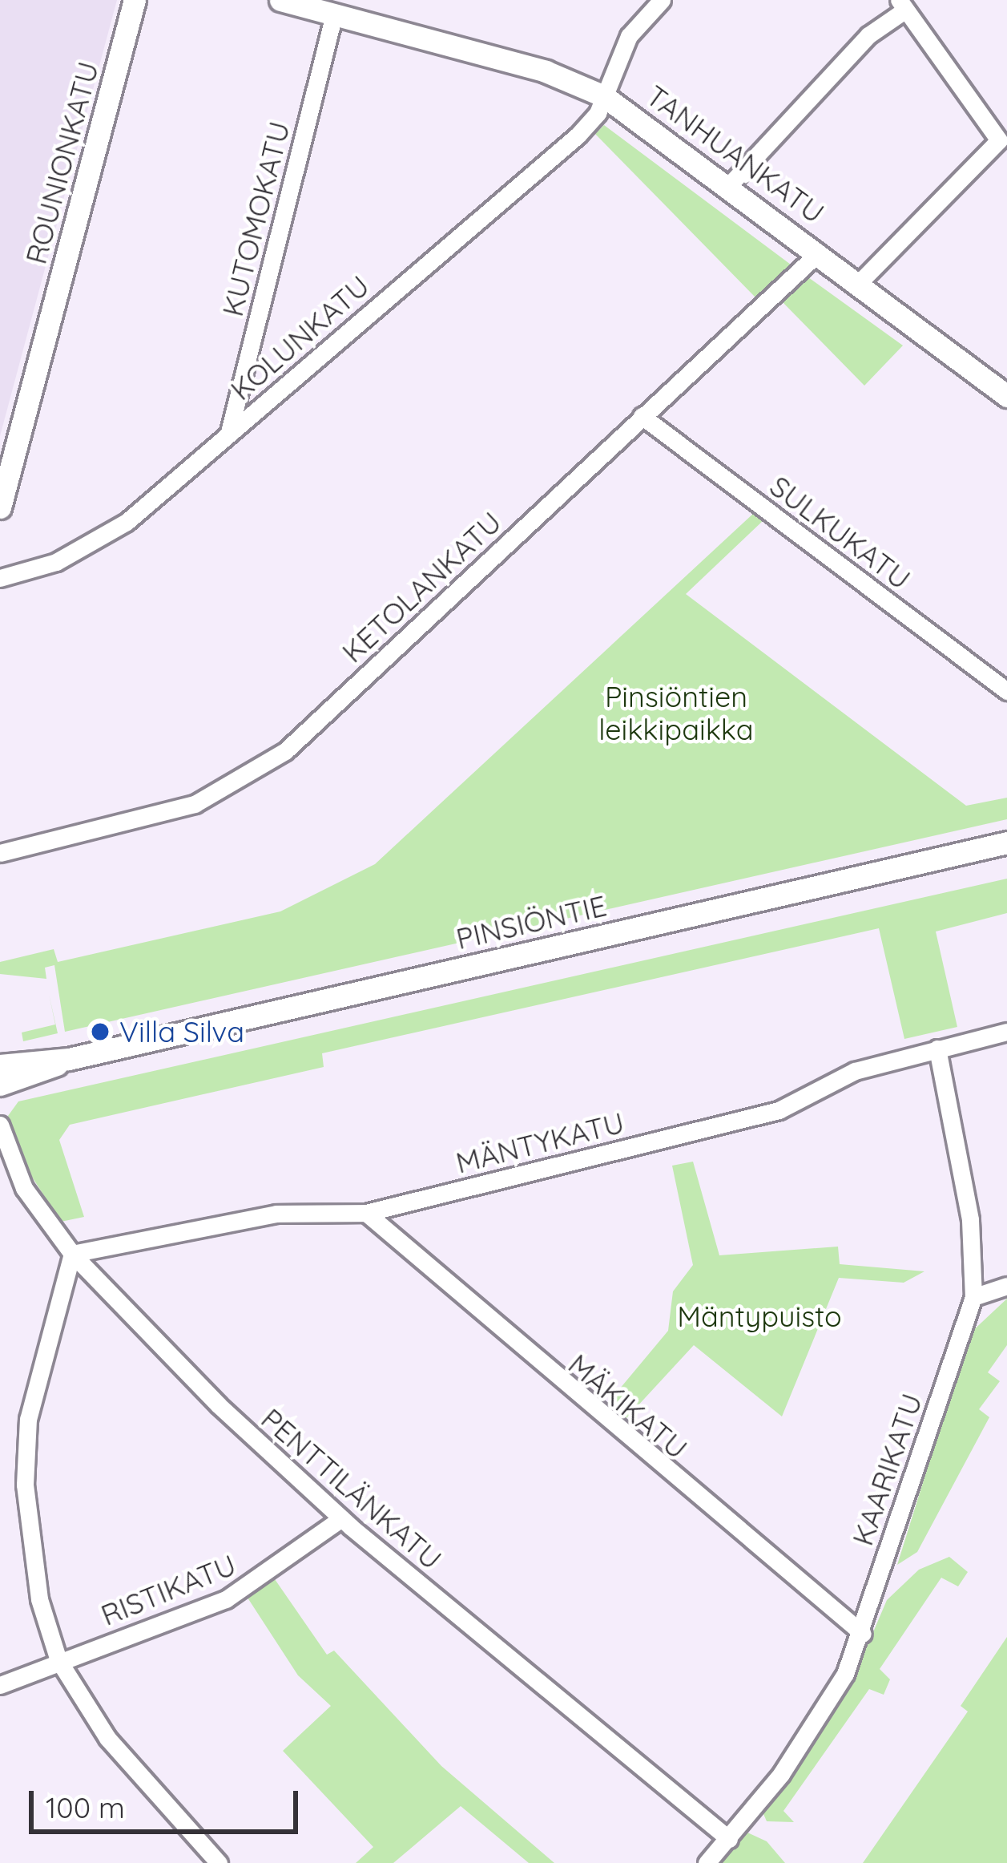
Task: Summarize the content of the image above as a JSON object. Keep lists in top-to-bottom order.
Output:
{
  "streets": {
    "main road": ["TANHUANKATU", "ROUNIONKATU", "PINSIÖNTIE"],
    "street": [
      "KUTOMOKATU",
      "KOLUNKATU",
      "SULKUKATU",
      "KETOLANKATU",
      "MÄNTYKATU",
      "MÄKIKATU",
      "KAARIKATU",
      "PENTTILÄNKATU",
      "RISTIKATU"
    ]
  },
  "crossings": [
    ["TANHUANKATU", "KUTOMOKATU"],
    ["TANHUANKATU", "KOLUNKATU"],
    ["TANHUANKATU", "KETOLANKATU"],
    ["KUTOMOKATU", "KOLUNKATU"],
    ["SULKUKATU", "KETOLANKATU"],
    ["MÄNTYKATU", "MÄKIKATU"],
    ["MÄNTYKATU", "KAARIKATU"],
    ["MÄNTYKATU", "PENTTILÄNKATU"],
    ["MÄKIKATU", "KAARIKATU"],
    ["KAARIKATU", "PENTTILÄNKATU"],
    ["PENTTILÄNKATU", "RISTIKATU"]
  ],
  "parks": ["Pinsiöntien leikkipaikka", "Mäntypuisto"],
  "places": ["Villa Silva"],
  "scale_bar": "100 m"
}
